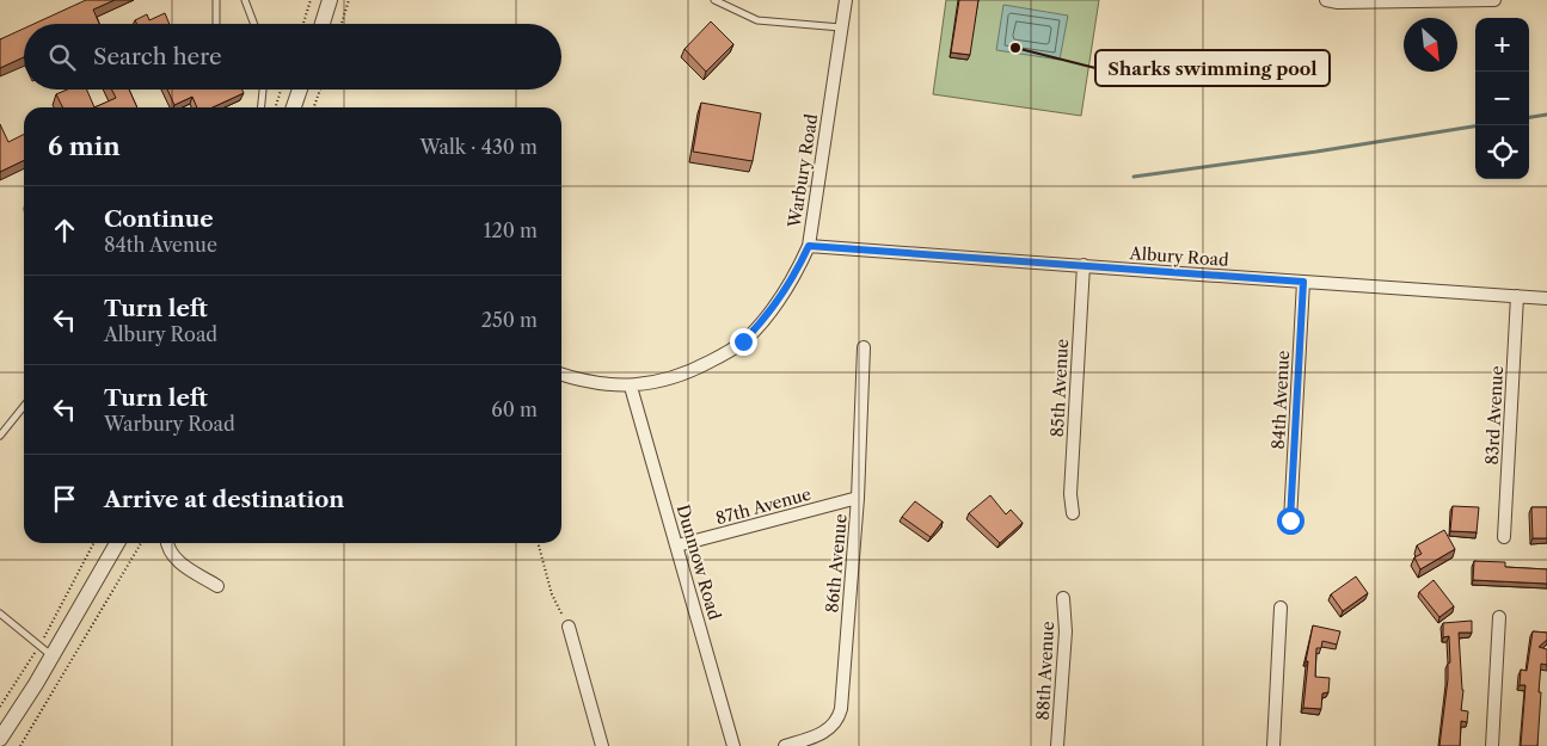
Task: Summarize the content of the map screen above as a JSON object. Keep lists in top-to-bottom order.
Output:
{
  "streets": {
    "street": [
      "Warbury Road",
      "Albury Road",
      "85th Avenue",
      "84th Avenue",
      "83rd Avenue",
      "87th Avenue",
      "Dunmow Road",
      "86th Avenue",
      "88th Avenue"
    ]
  },
  "crossings": [
    ["Warbury Road", "Albury Road"],
    ["Warbury Road", "Dunmow Road"],
    ["Albury Road", "85th Avenue"],
    ["Albury Road", "84th Avenue"],
    ["Albury Road", "83rd Avenue"],
    ["87th Avenue", "Dunmow Road"],
    ["87th Avenue", "86th Avenue"]
  ],
  "places": ["Sharks swimming pool"],
  "north": "bottom right",
  "page": {
    "map_buttons": ["+", "−"],
    "search": "Search here",
    "heading": ["6 min", "Walk · 430 m"],
    "list": [
      ["Continue", "84th Avenue", "120 m"],
      ["Turn left", "Albury Road", "250 m"],
      ["Turn left", "Warbury Road", "60 m"],
      "Arrive at destination"
    ]
  }
}
